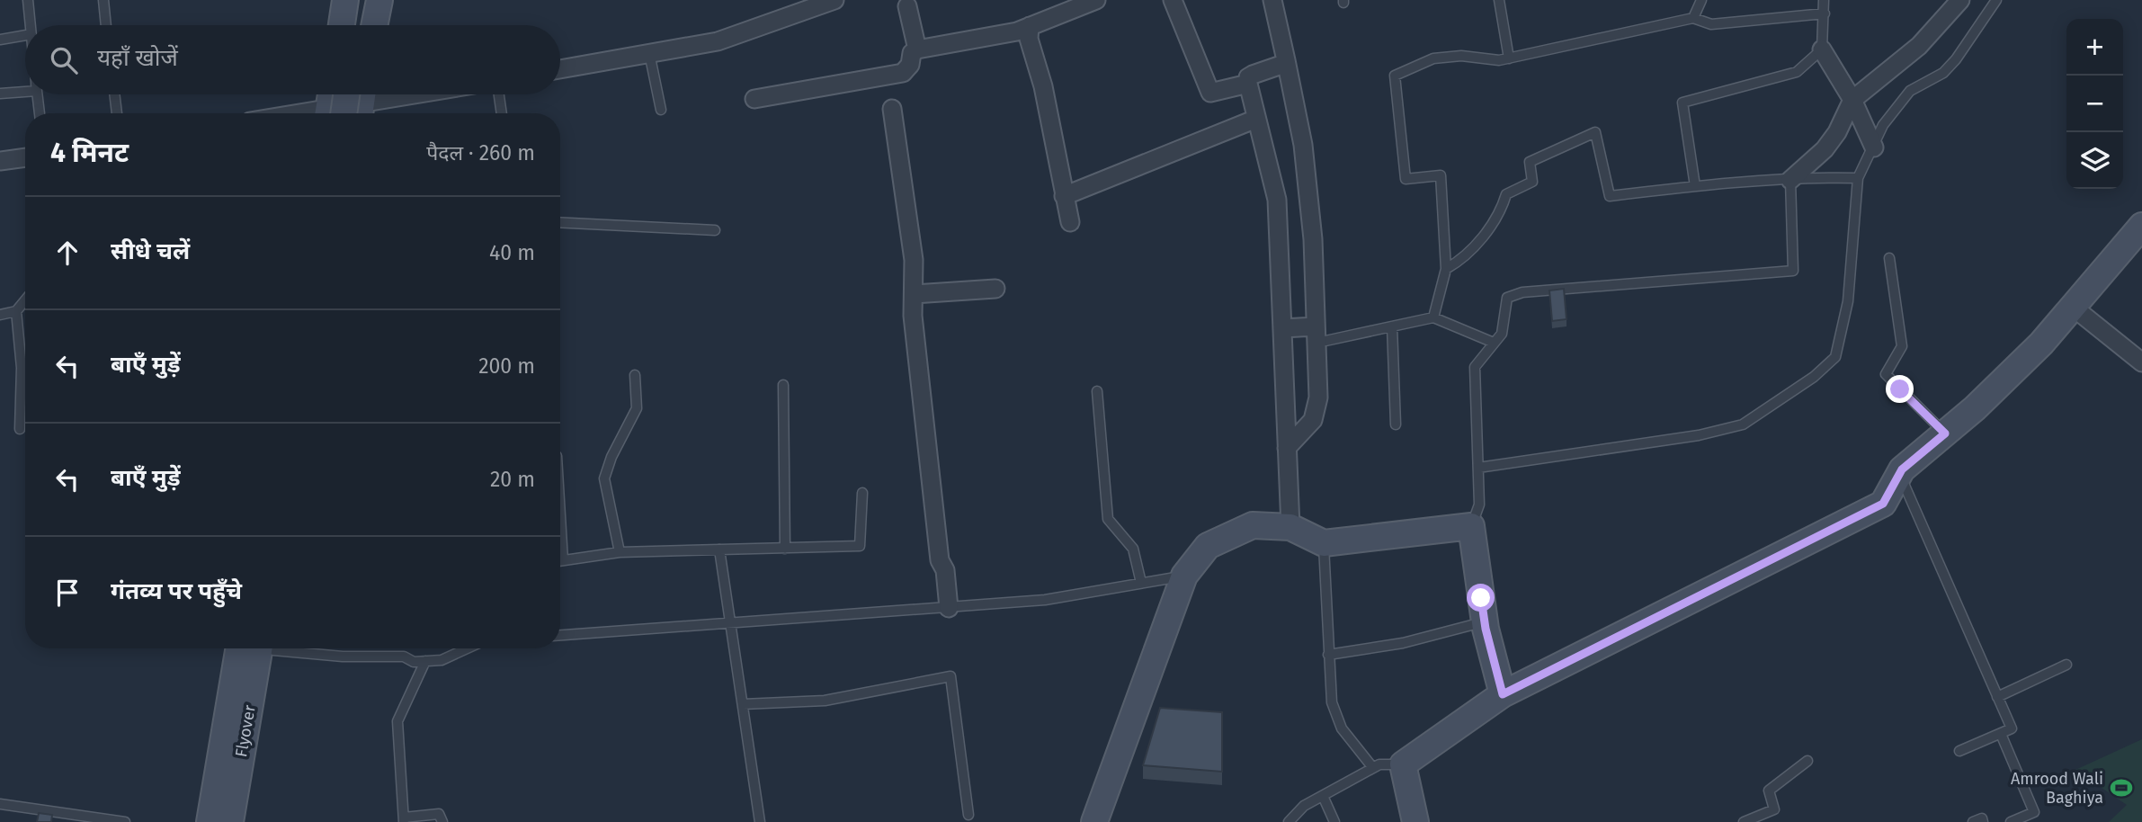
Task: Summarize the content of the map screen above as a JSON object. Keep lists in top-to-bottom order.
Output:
{
  "streets": {
    "street": ["Flyover"]
  },
  "places": {
    "sports": ["Amrood Wali Baghiya"]
  },
  "page": {
    "map_buttons": ["+", "−"],
    "search": "यहाँ खोजें",
    "heading": ["4 मिनट", "पैदल · 260 m"],
    "list": [
      ["सीधे चलें", "40 m"],
      ["बाएँ मुड़ें", "200 m"],
      ["बाएँ मुड़ें", "20 m"],
      "गंतव्य पर पहुँचे"
    ]
  }
}
